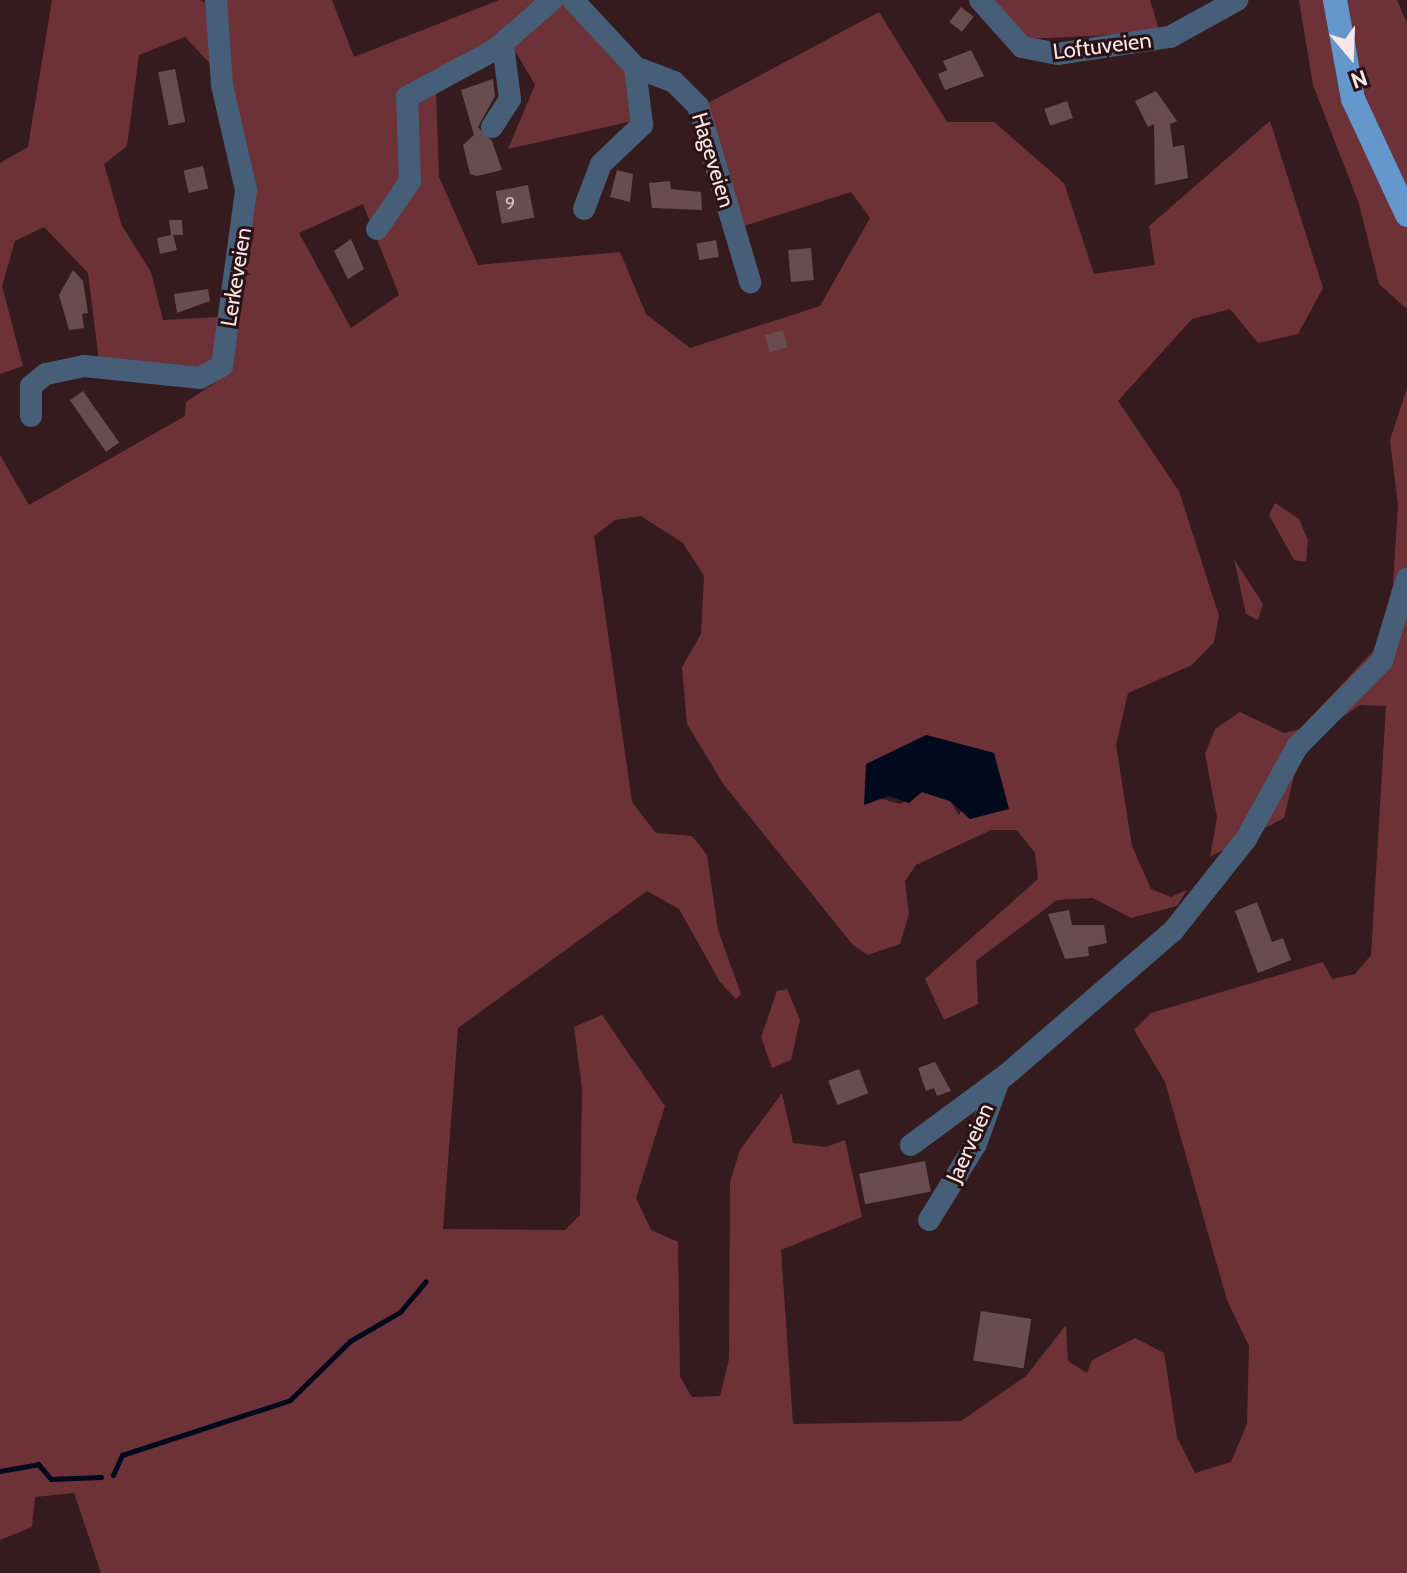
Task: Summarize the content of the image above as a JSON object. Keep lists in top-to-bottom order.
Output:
{
  "streets": {
    "street": [
      "Loftuveien",
      "Hageveien",
      "Lerkeveien",
      "Jaerveien"
    ]
  },
  "house_numbers": ["9"],
  "north": "bottom"
}
